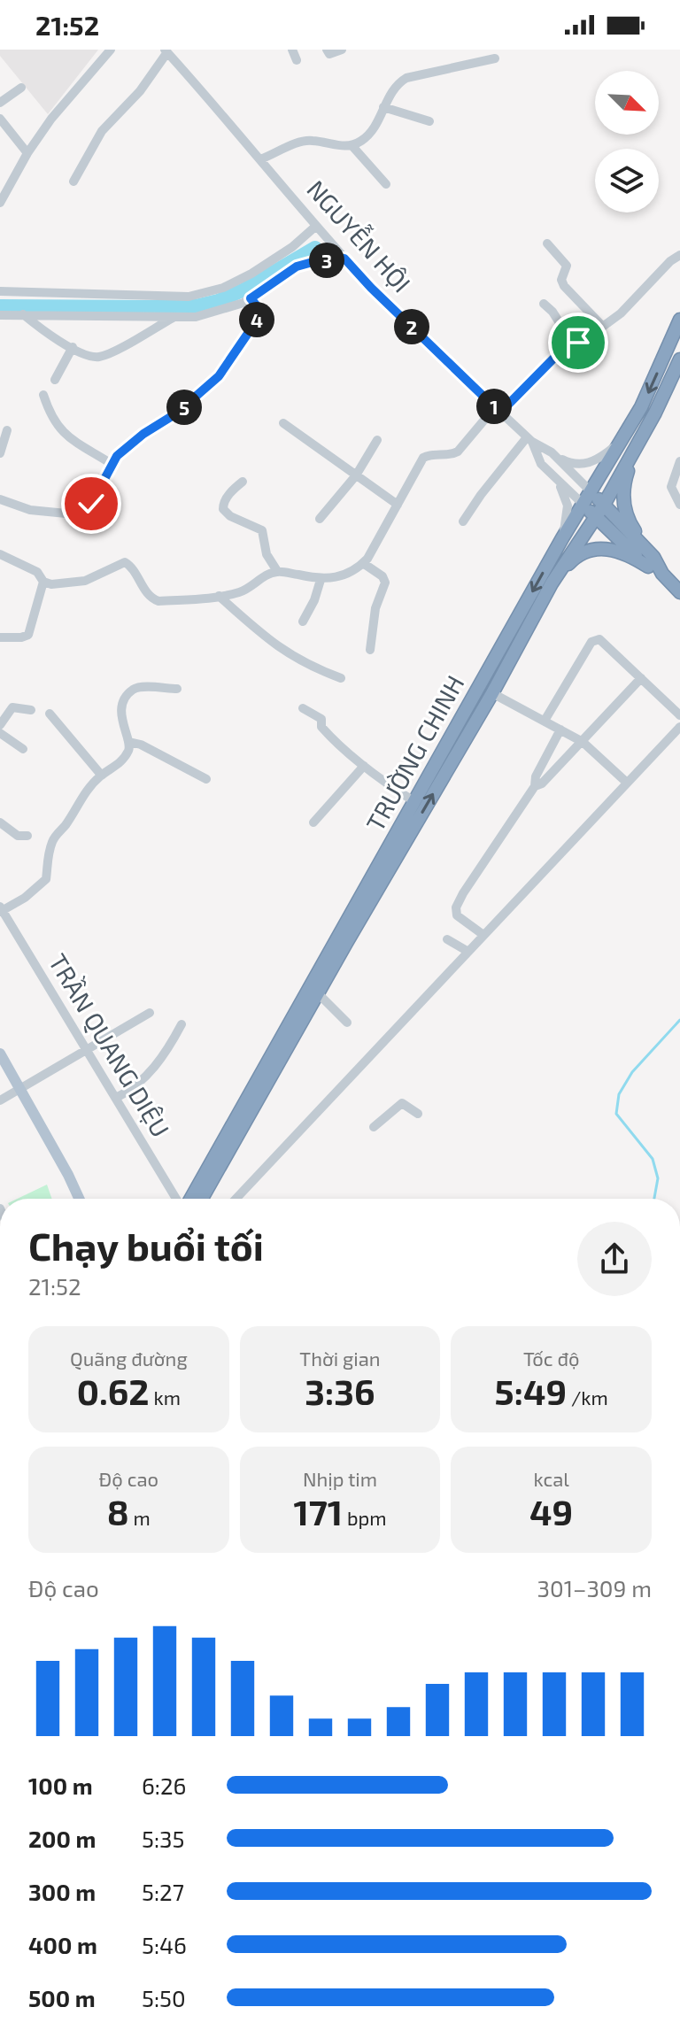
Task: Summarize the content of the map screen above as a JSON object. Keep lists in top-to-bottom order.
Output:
{
  "streets": {
    "highway": ["NGUYỄN HỘI", "TRƯỜNG CHINH"],
    "street": ["TRẦN QUANG DIỆU"]
  },
  "crossings": [
    ["NGUYỄN HỘI", "TRƯỜNG CHINH"]
  ],
  "north": "bottom right",
  "page": {
    "status": "21:52",
    "pins": [
      "3",
      "4",
      "2",
      "1",
      "5"
    ],
    "heading": ["Chạy buổi tối", "21:52"],
    "stats": [
      ["Quãng đường", "0.62 km"],
      ["Thời gian", "3:36"],
      ["Tốc độ", "5:49 /km"],
      ["Độ cao", "8 m"],
      ["Nhịp tim", "171 bpm"],
      ["kcal", "49"]
    ],
    "chart": ["Độ cao", "301–309 m"],
    "list": [
      {
        "name": "100 m",
        "note": "6:26"
      },
      {
        "name": "200 m",
        "note": "5:35"
      },
      {
        "name": "300 m",
        "note": "5:27"
      },
      {
        "name": "400 m",
        "note": "5:46"
      },
      {
        "name": "500 m",
        "note": "5:50"
      }
    ]
  }
}
